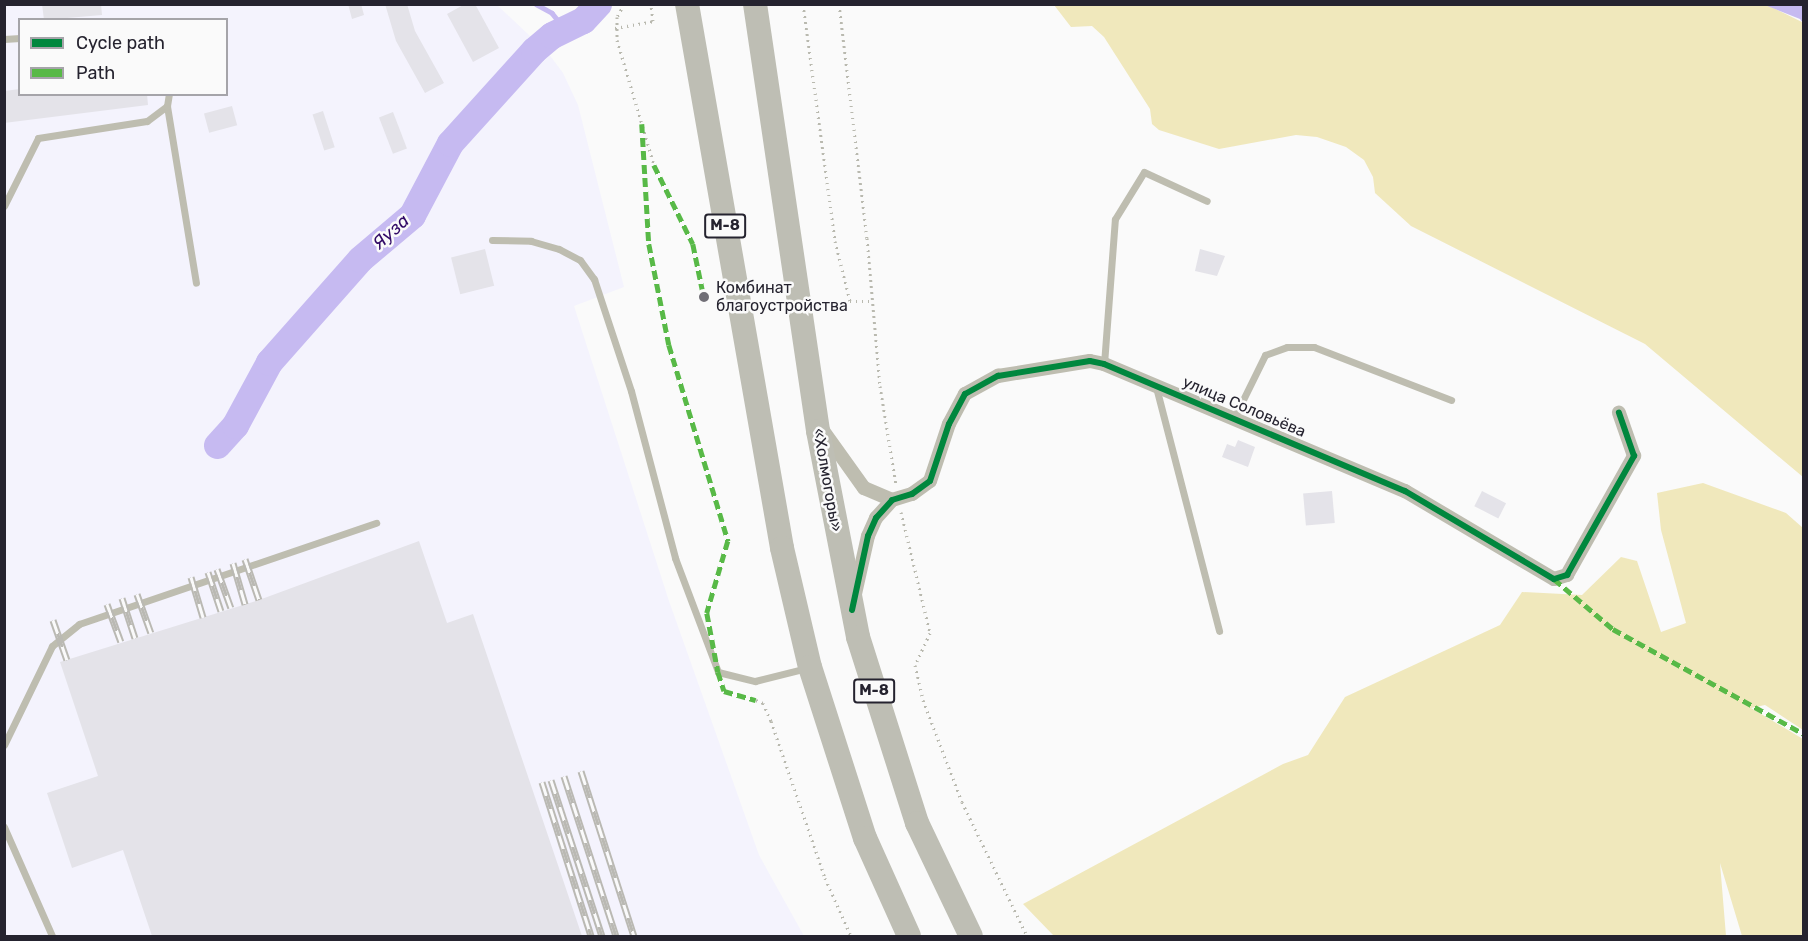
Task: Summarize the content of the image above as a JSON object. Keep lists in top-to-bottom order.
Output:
{
  "streets": {
    "highway": ["М-8", "«Холмогоры»"],
    "street": ["улица Соловьёва"]
  },
  "crossings": [
    ["улица Соловьёва", "«Холмогоры»"]
  ],
  "water": ["Яуза"],
  "places": ["Комбинат благоустройства"],
  "legend": ["Cycle path", "Path"]
}
